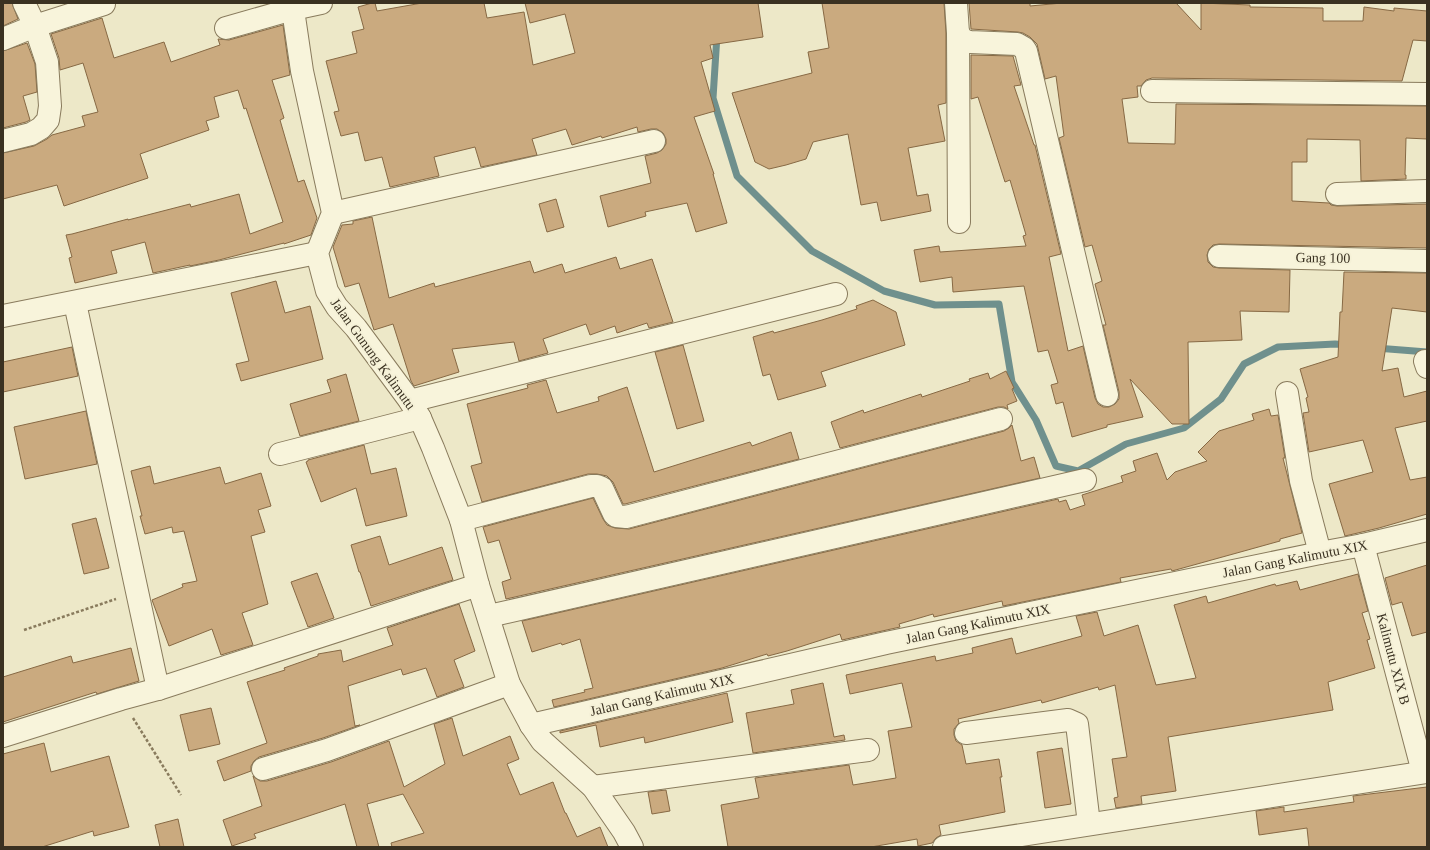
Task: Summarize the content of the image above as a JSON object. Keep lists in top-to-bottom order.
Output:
{
  "streets": {
    "street": [
      "Gang 100",
      "Jalan Gunung Kalimutu",
      "Jalan Gang Kalimutu XIX",
      "Kalimutu XIX B"
    ]
  },
  "crossings": [
    ["Jalan Gunung Kalimutu", "Jalan Gang Kalimutu XIX"],
    ["Jalan Gang Kalimutu XIX", "Kalimutu XIX B"]
  ]
}
